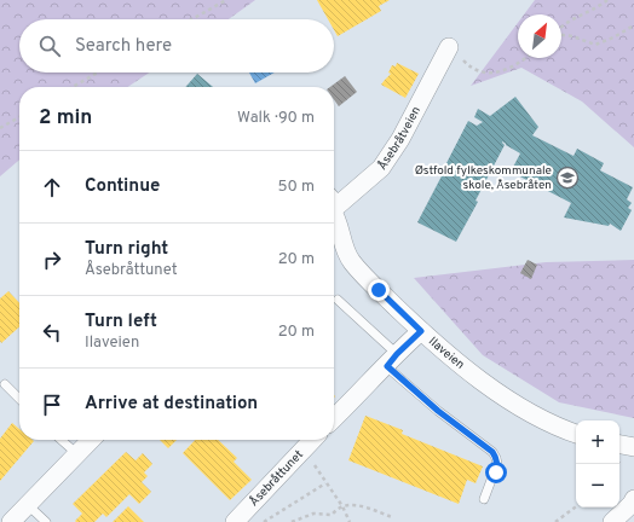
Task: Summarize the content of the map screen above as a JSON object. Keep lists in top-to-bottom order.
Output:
{
  "streets": {
    "street": ["Åsebråtveien", "Ilaveien", "Åsebråttunet"]
  },
  "crossings": [
    ["Åsebråtveien", "Ilaveien"]
  ],
  "places": {
    "school or university": ["Østfold fylkeskommunale skole, Åsebråten"]
  },
  "north": "top right",
  "page": {
    "search": "Search here",
    "heading": ["2 min", "Walk · 90 m"],
    "list": [
      ["Continue", "50 m"],
      ["Turn right", "Åsebråttunet", "20 m"],
      ["Turn left", "Ilaveien", "20 m"],
      "Arrive at destination"
    ],
    "map_buttons": ["+", "−"]
  }
}
